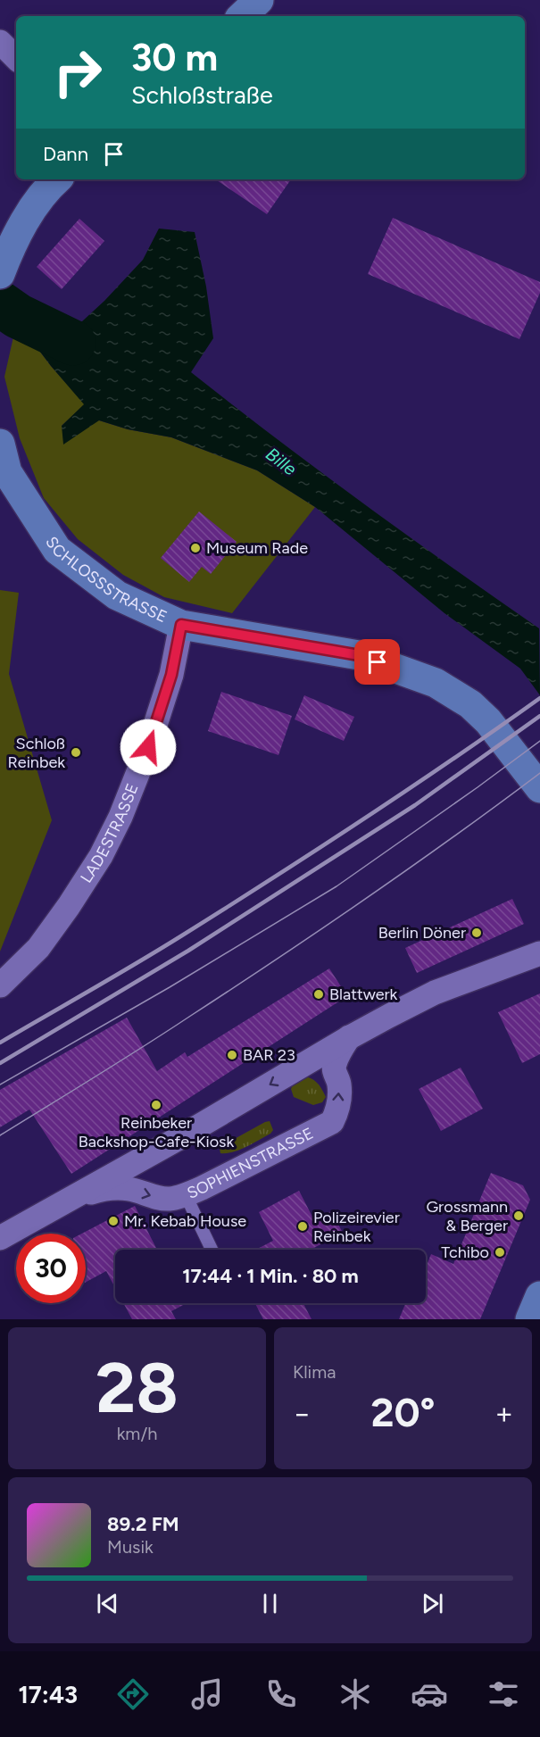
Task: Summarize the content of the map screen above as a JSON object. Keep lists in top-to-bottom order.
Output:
{
  "streets": {
    "main road": ["SCHLOSSSTRASSE"],
    "street": ["LADESTRASSE", "SOPHIENSTRASSE"]
  },
  "crossings": [
    ["SCHLOSSSTRASSE", "LADESTRASSE"]
  ],
  "water": ["Bille"],
  "places": [
    "Museum Rade",
    "Schloß Reinbek",
    "Berlin Döner",
    "Blattwerk",
    "BAR 23",
    "Reinbeker Backshop-Cafe-Kiosk",
    "Grossmann & Berger",
    "Mr. Kebab House",
    "Polizeirevier Reinbek",
    "Tchibo"
  ],
  "page": {
    "turn": ["30 m", "Schloßstraße"],
    "then": "Dann",
    "limit": "30",
    "trip": "17:44 · 1 Min. · 80 m",
    "tile": [
      ["28", "km/h"],
      "Klima"
    ],
    "heat": ["−", "20°", "+"],
    "song": ["89.2 FM", "Musik"],
    "tabs": "17:43"
  }
}
